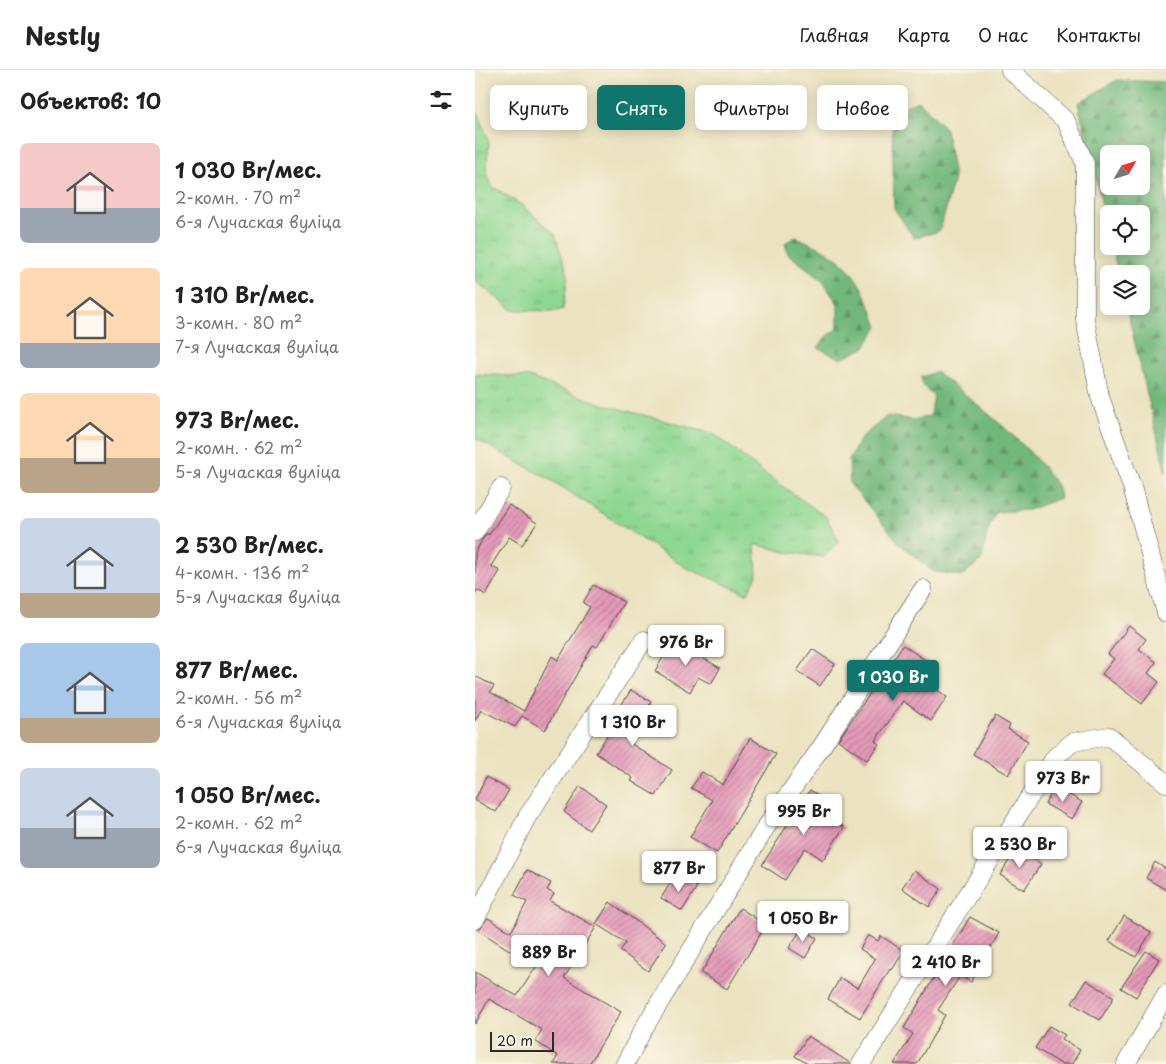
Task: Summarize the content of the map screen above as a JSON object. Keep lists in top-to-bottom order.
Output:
{
  "scale_bar": "20 m",
  "north": "top right",
  "page": {
    "header": "Nestly",
    "nav": [
      "Главная",
      "Карта",
      "О нас",
      "Контакты"
    ],
    "heading": "Объектов: 10",
    "chip": [
      "Купить",
      "Снять",
      "Фильтры",
      "Новое"
    ],
    "list": [
      {
        "name": "1 030 Br/мес.",
        "note": "2-комн. · 70 m² · 6-я Лучаская вуліца"
      },
      {
        "name": "1 310 Br/мес.",
        "note": "3-комн. · 80 m² · 7-я Лучаская вуліца"
      },
      {
        "name": "973 Br/мес.",
        "note": "2-комн. · 62 m² · 5-я Лучаская вуліца"
      },
      {
        "name": "2 530 Br/мес.",
        "note": "4-комн. · 136 m² · 5-я Лучаская вуліца"
      },
      {
        "name": "877 Br/мес.",
        "note": "2-комн. · 56 m² · 6-я Лучаская вуліца"
      },
      {
        "name": "1 050 Br/мес.",
        "note": "2-комн. · 62 m² · 6-я Лучаская вуліца"
      }
    ],
    "price": [
      "976 Br",
      "1 030 Br",
      "1 310 Br",
      "973 Br",
      "995 Br",
      "2 530 Br",
      "877 Br",
      "1 050 Br",
      "889 Br",
      "2 410 Br"
    ],
    "scale": "20 m"
  }
}
